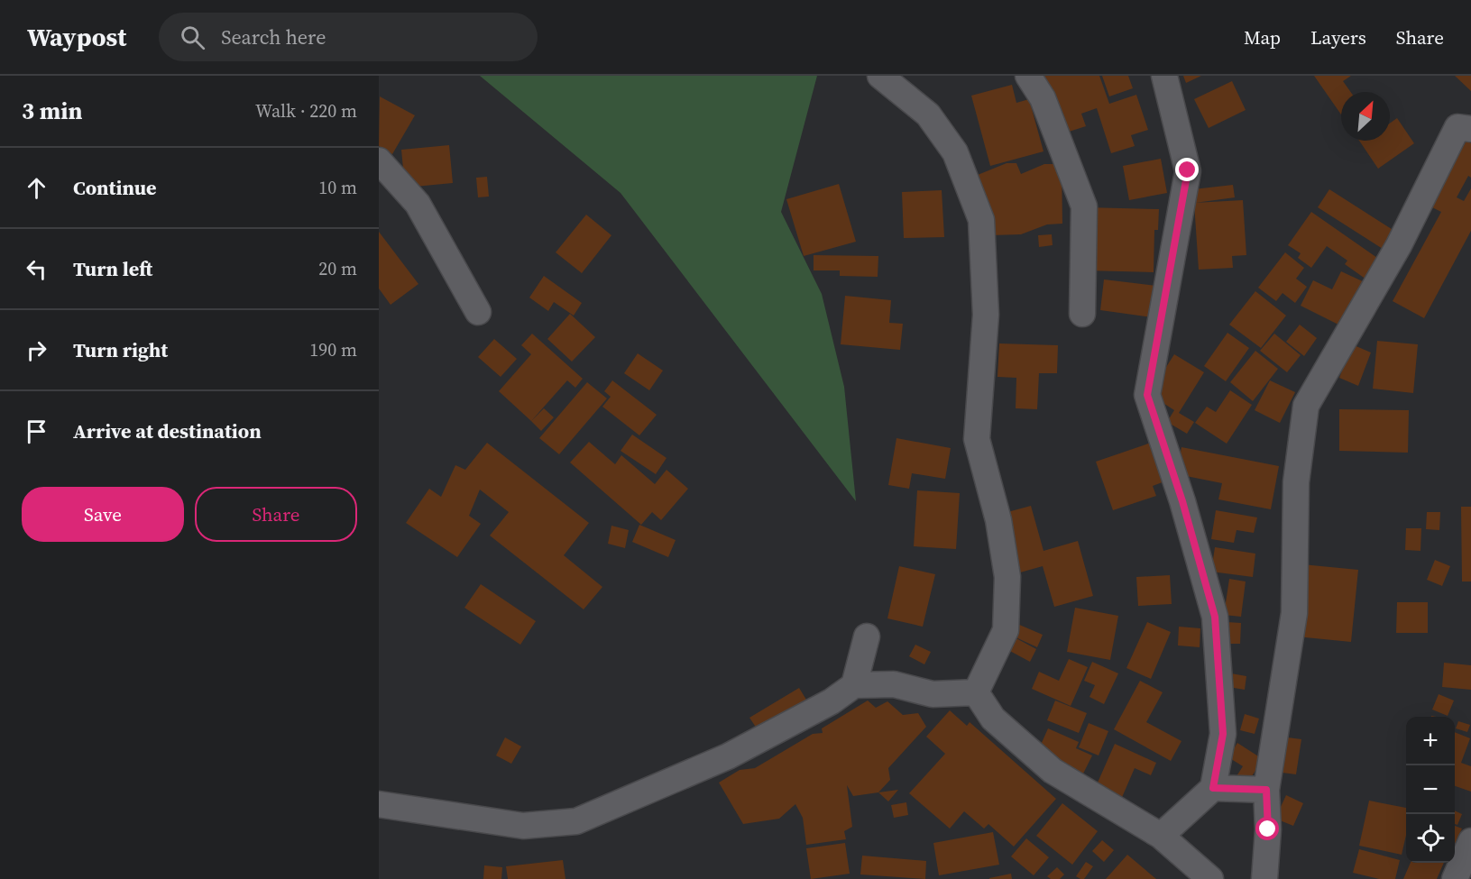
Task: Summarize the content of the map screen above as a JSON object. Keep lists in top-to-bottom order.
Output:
{
  "north": "top right",
  "page": {
    "header": "Waypost",
    "search": "Search here",
    "nav": ["Map", "Layers", "Share"],
    "heading": ["3 min", "Walk · 220 m"],
    "list": [
      ["Continue", "10 m"],
      ["Turn left", "20 m"],
      ["Turn right", "190 m"],
      "Arrive at destination"
    ],
    "buttons": ["Save", "Share"],
    "map_buttons": ["+", "−"]
  }
}
